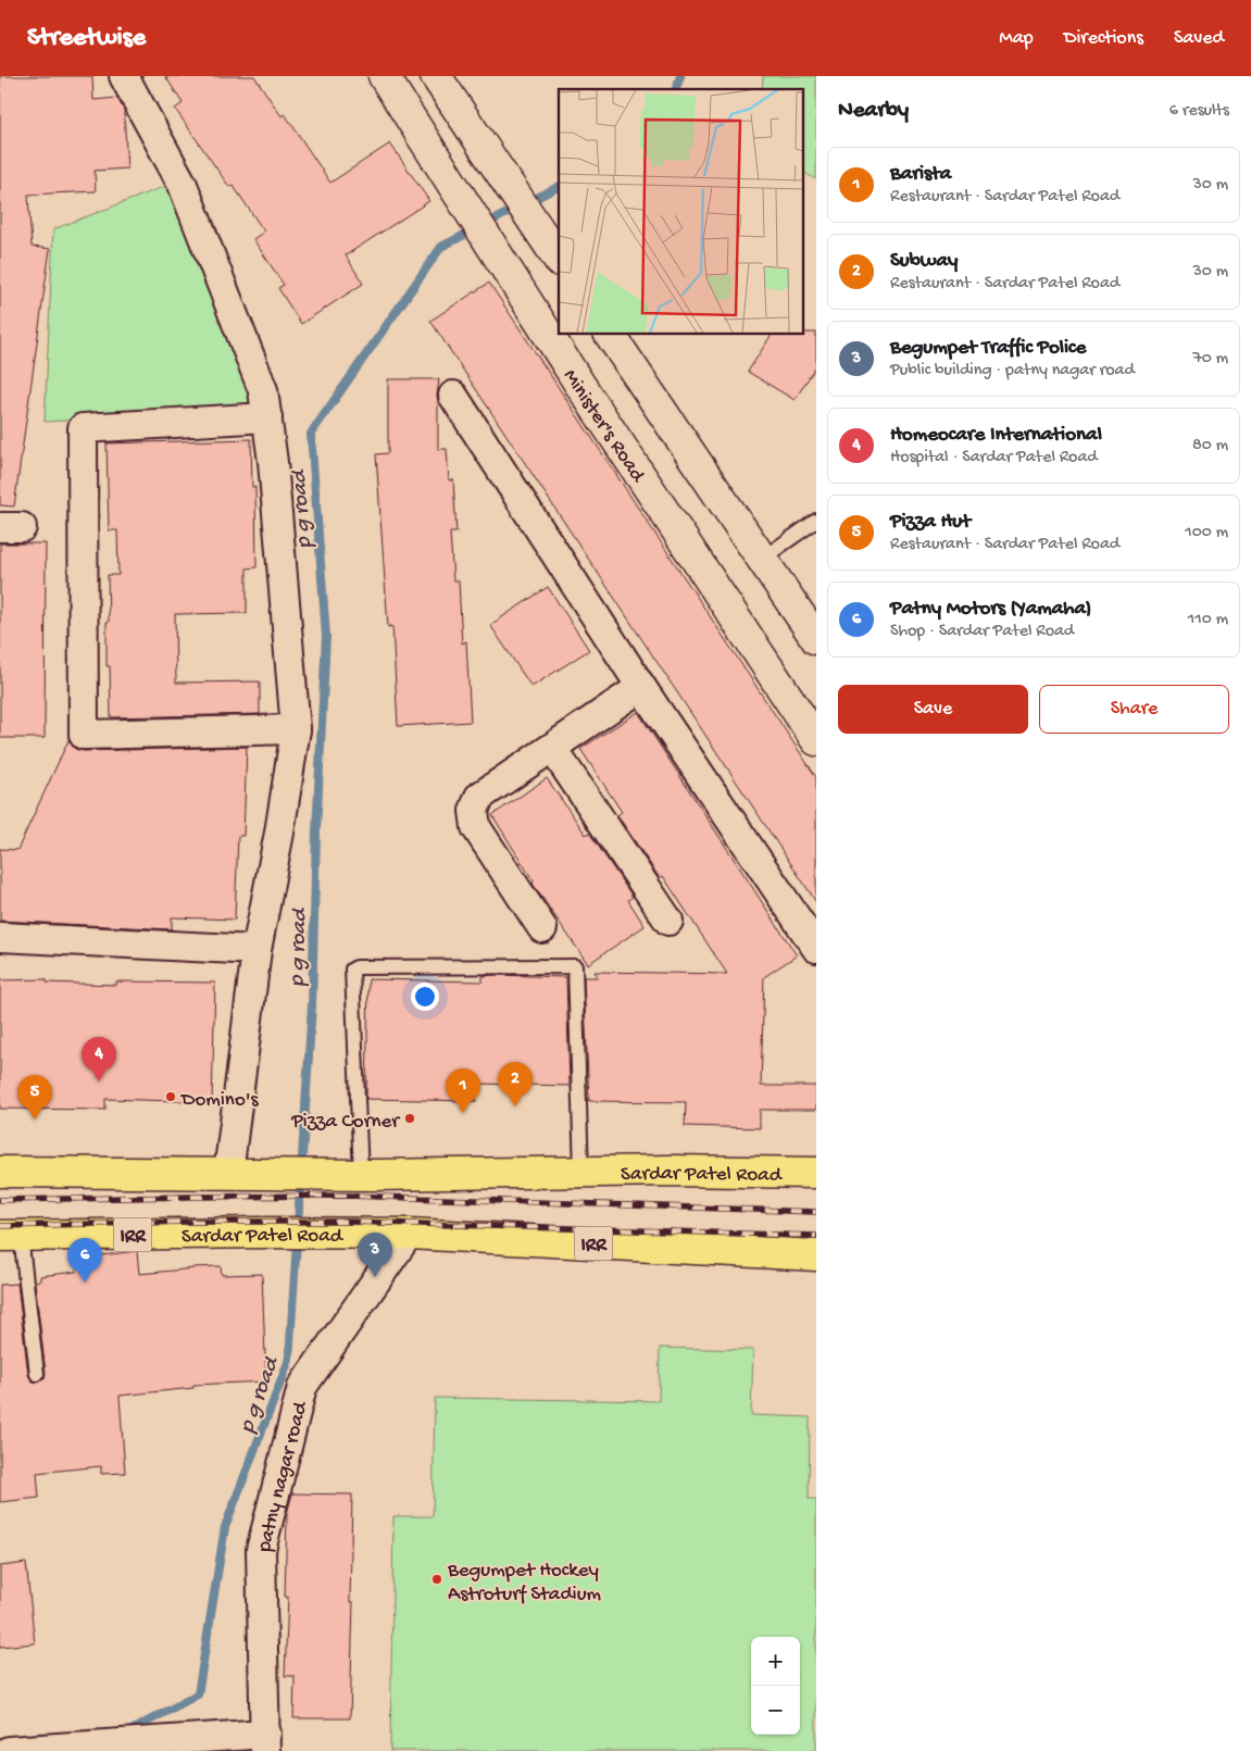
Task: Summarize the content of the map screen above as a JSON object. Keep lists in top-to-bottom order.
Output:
{
  "streets": {
    "main road": ["Minister's Road", "Sardar Patel Road", "IRR"],
    "street": ["patny nagar road"]
  },
  "crossings": [
    ["Sardar Patel Road", "patny nagar road"]
  ],
  "water": ["p g road"],
  "places": ["Domino's", "Pizza Corner", "Begumpet Hockey Astroturf Stadium"],
  "page": {
    "header": "Streetwise",
    "nav": ["Map", "Directions", "Saved"],
    "heading": ["Nearby", "6 results"],
    "list": [
      {
        "mark": "1",
        "name": "Barista",
        "note": "Restaurant · Sardar Patel Road",
        "value": "30 m"
      },
      {
        "mark": "2",
        "name": "Subway",
        "note": "Restaurant · Sardar Patel Road",
        "value": "30 m"
      },
      {
        "mark": "3",
        "name": "Begumpet Traffic Police",
        "note": "Public building · patny nagar road",
        "value": "70 m"
      },
      {
        "mark": "4",
        "name": "Homeocare International",
        "note": "Hospital · Sardar Patel Road",
        "value": "80 m"
      },
      {
        "mark": "5",
        "name": "Pizza Hut",
        "note": "Restaurant · Sardar Patel Road",
        "value": "100 m"
      },
      {
        "mark": "6",
        "name": "Patny Motors (Yamaha)",
        "note": "Shop · Sardar Patel Road",
        "value": "110 m"
      }
    ],
    "buttons": ["Save", "Share"],
    "pins": [
      "4",
      "2",
      "1",
      "5",
      "3",
      "6"
    ],
    "map_buttons": ["+", "−"]
  }
}
